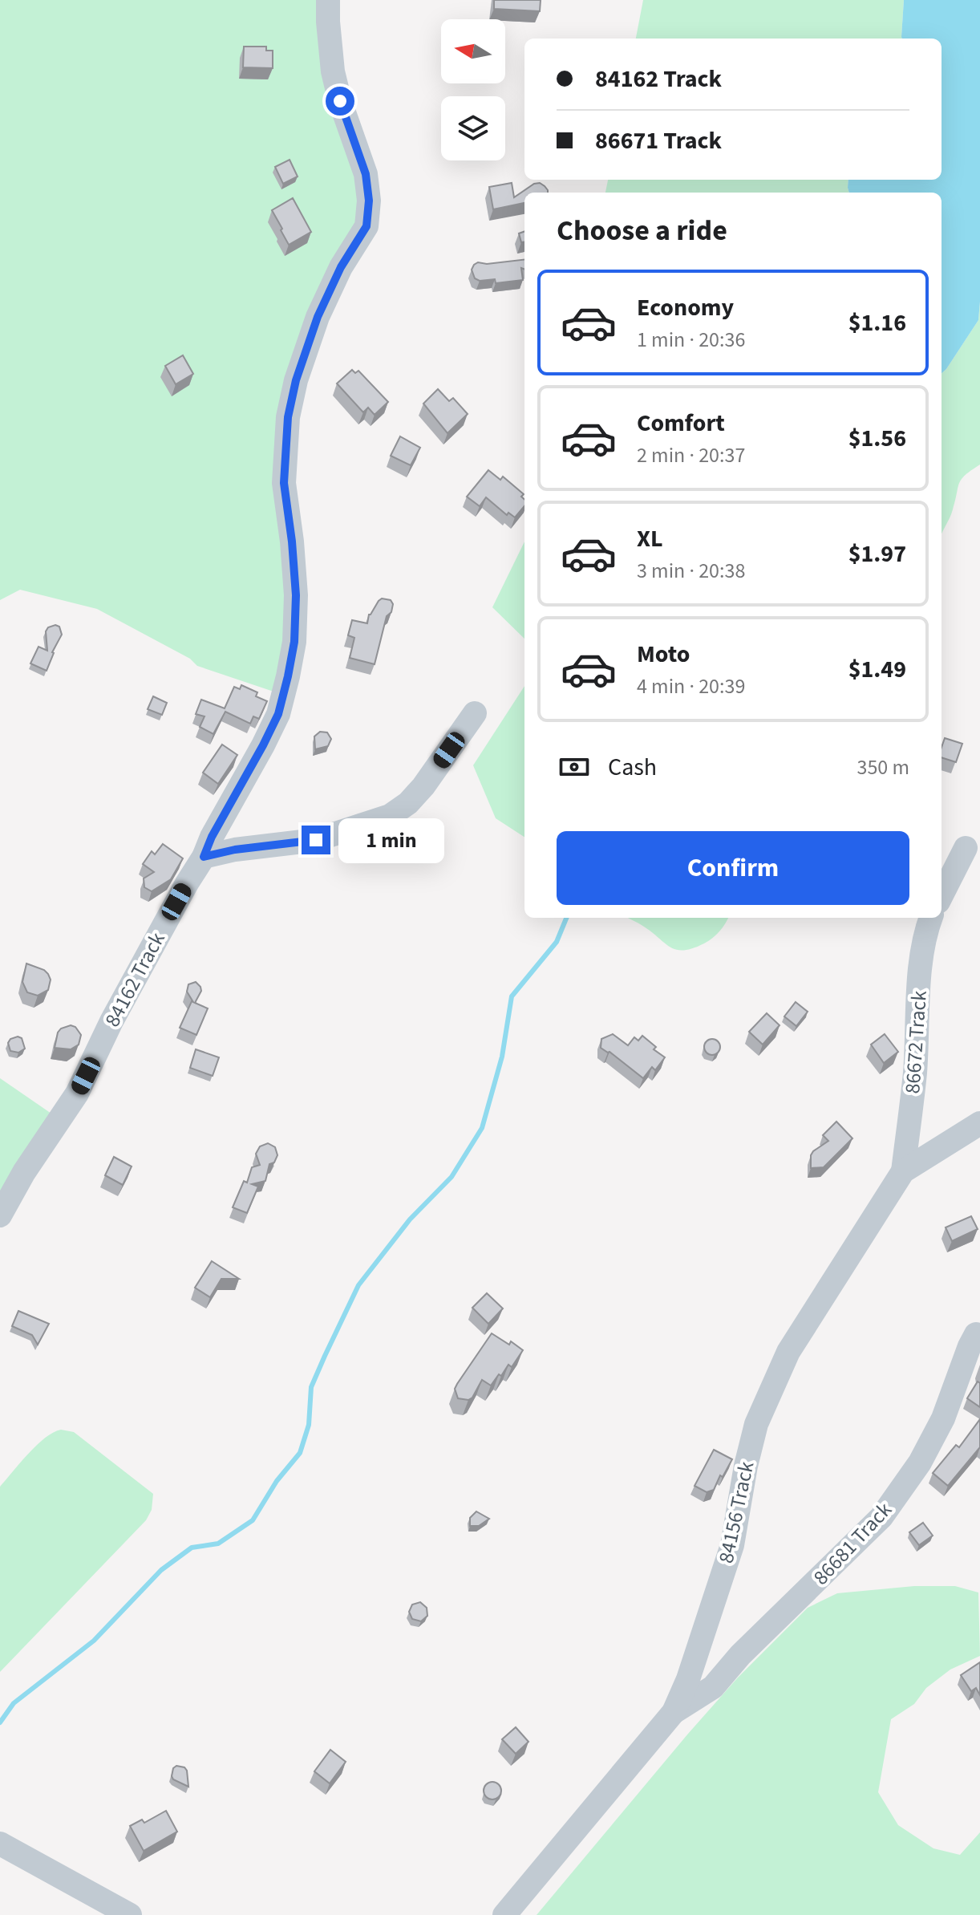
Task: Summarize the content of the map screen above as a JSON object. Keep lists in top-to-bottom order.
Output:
{
  "streets": {
    "street": [
      "84162 Track",
      "86672 Track",
      "84156 Track",
      "86681 Track"
    ]
  },
  "crossings": [
    ["86672 Track", "84156 Track"],
    ["84156 Track", "86681 Track"]
  ],
  "north": "left",
  "page": {
    "banner": ["84162 Track", "86671 Track"],
    "heading": "Choose a ride",
    "list": [
      {
        "name": "Economy",
        "note": "1 min · 20:36",
        "value": "$1.16"
      },
      {
        "name": "Comfort",
        "note": "2 min · 20:37",
        "value": "$1.56"
      },
      {
        "name": "XL",
        "note": "3 min · 20:38",
        "value": "$1.97"
      },
      {
        "name": "Moto",
        "note": "4 min · 20:39",
        "value": "$1.49"
      }
    ],
    "pay": ["Cash", "350 m"],
    "bubble": "1 min",
    "buttons": "Confirm"
  }
}
